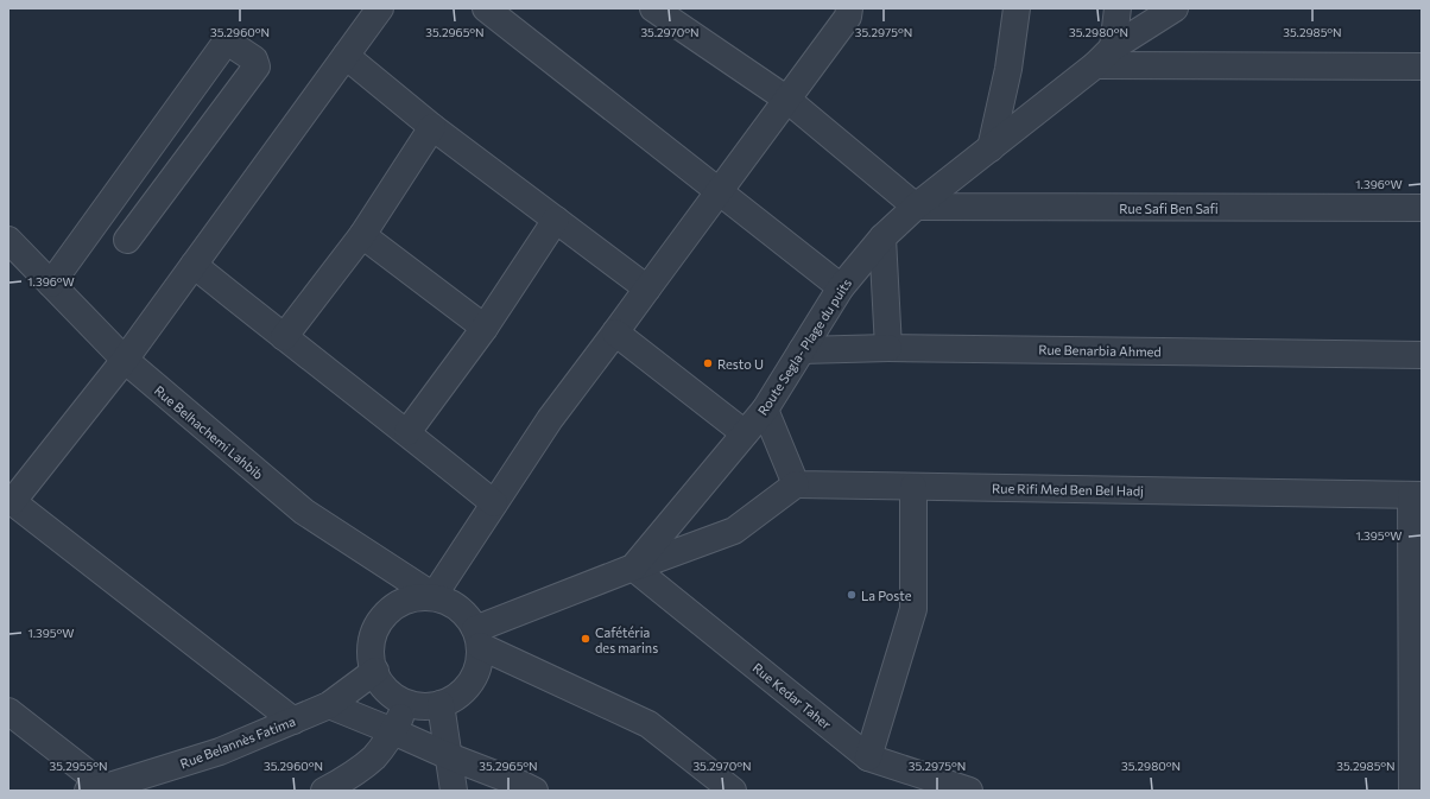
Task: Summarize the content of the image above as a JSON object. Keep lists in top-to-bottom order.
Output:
{
  "streets": {
    "street": [
      "Rue Safi Ben Safi",
      "Route Segla- Plage du puits",
      "Rue Benarbia Ahmed",
      "Rue Belhachemi Lahbib",
      "Rue Rifi Med Ben Bel Hadj",
      "Rue Kedar Taher",
      "Rue Belannès Fatima"
    ]
  },
  "crossings": [
    ["Rue Safi Ben Safi", "Route Segla- Plage du puits"],
    ["Route Segla- Plage du puits", "Rue Benarbia Ahmed"],
    ["Route Segla- Plage du puits", "Rue Belhachemi Lahbib"],
    ["Route Segla- Plage du puits", "Rue Kedar Taher"],
    ["Route Segla- Plage du puits", "Rue Belannès Fatima"],
    ["Rue Belhachemi Lahbib", "Rue Belannès Fatima"]
  ],
  "places": ["Resto U", "La Poste", "Cafétéria des marins"],
  "coordinates": [
    "35.2960°N",
    "35.2965°N",
    "35.2970°N",
    "35.2975°N",
    "35.2980°N",
    "35.2985°N",
    "1.396°W",
    "1.395°W",
    "35.2955°N"
  ]
}
